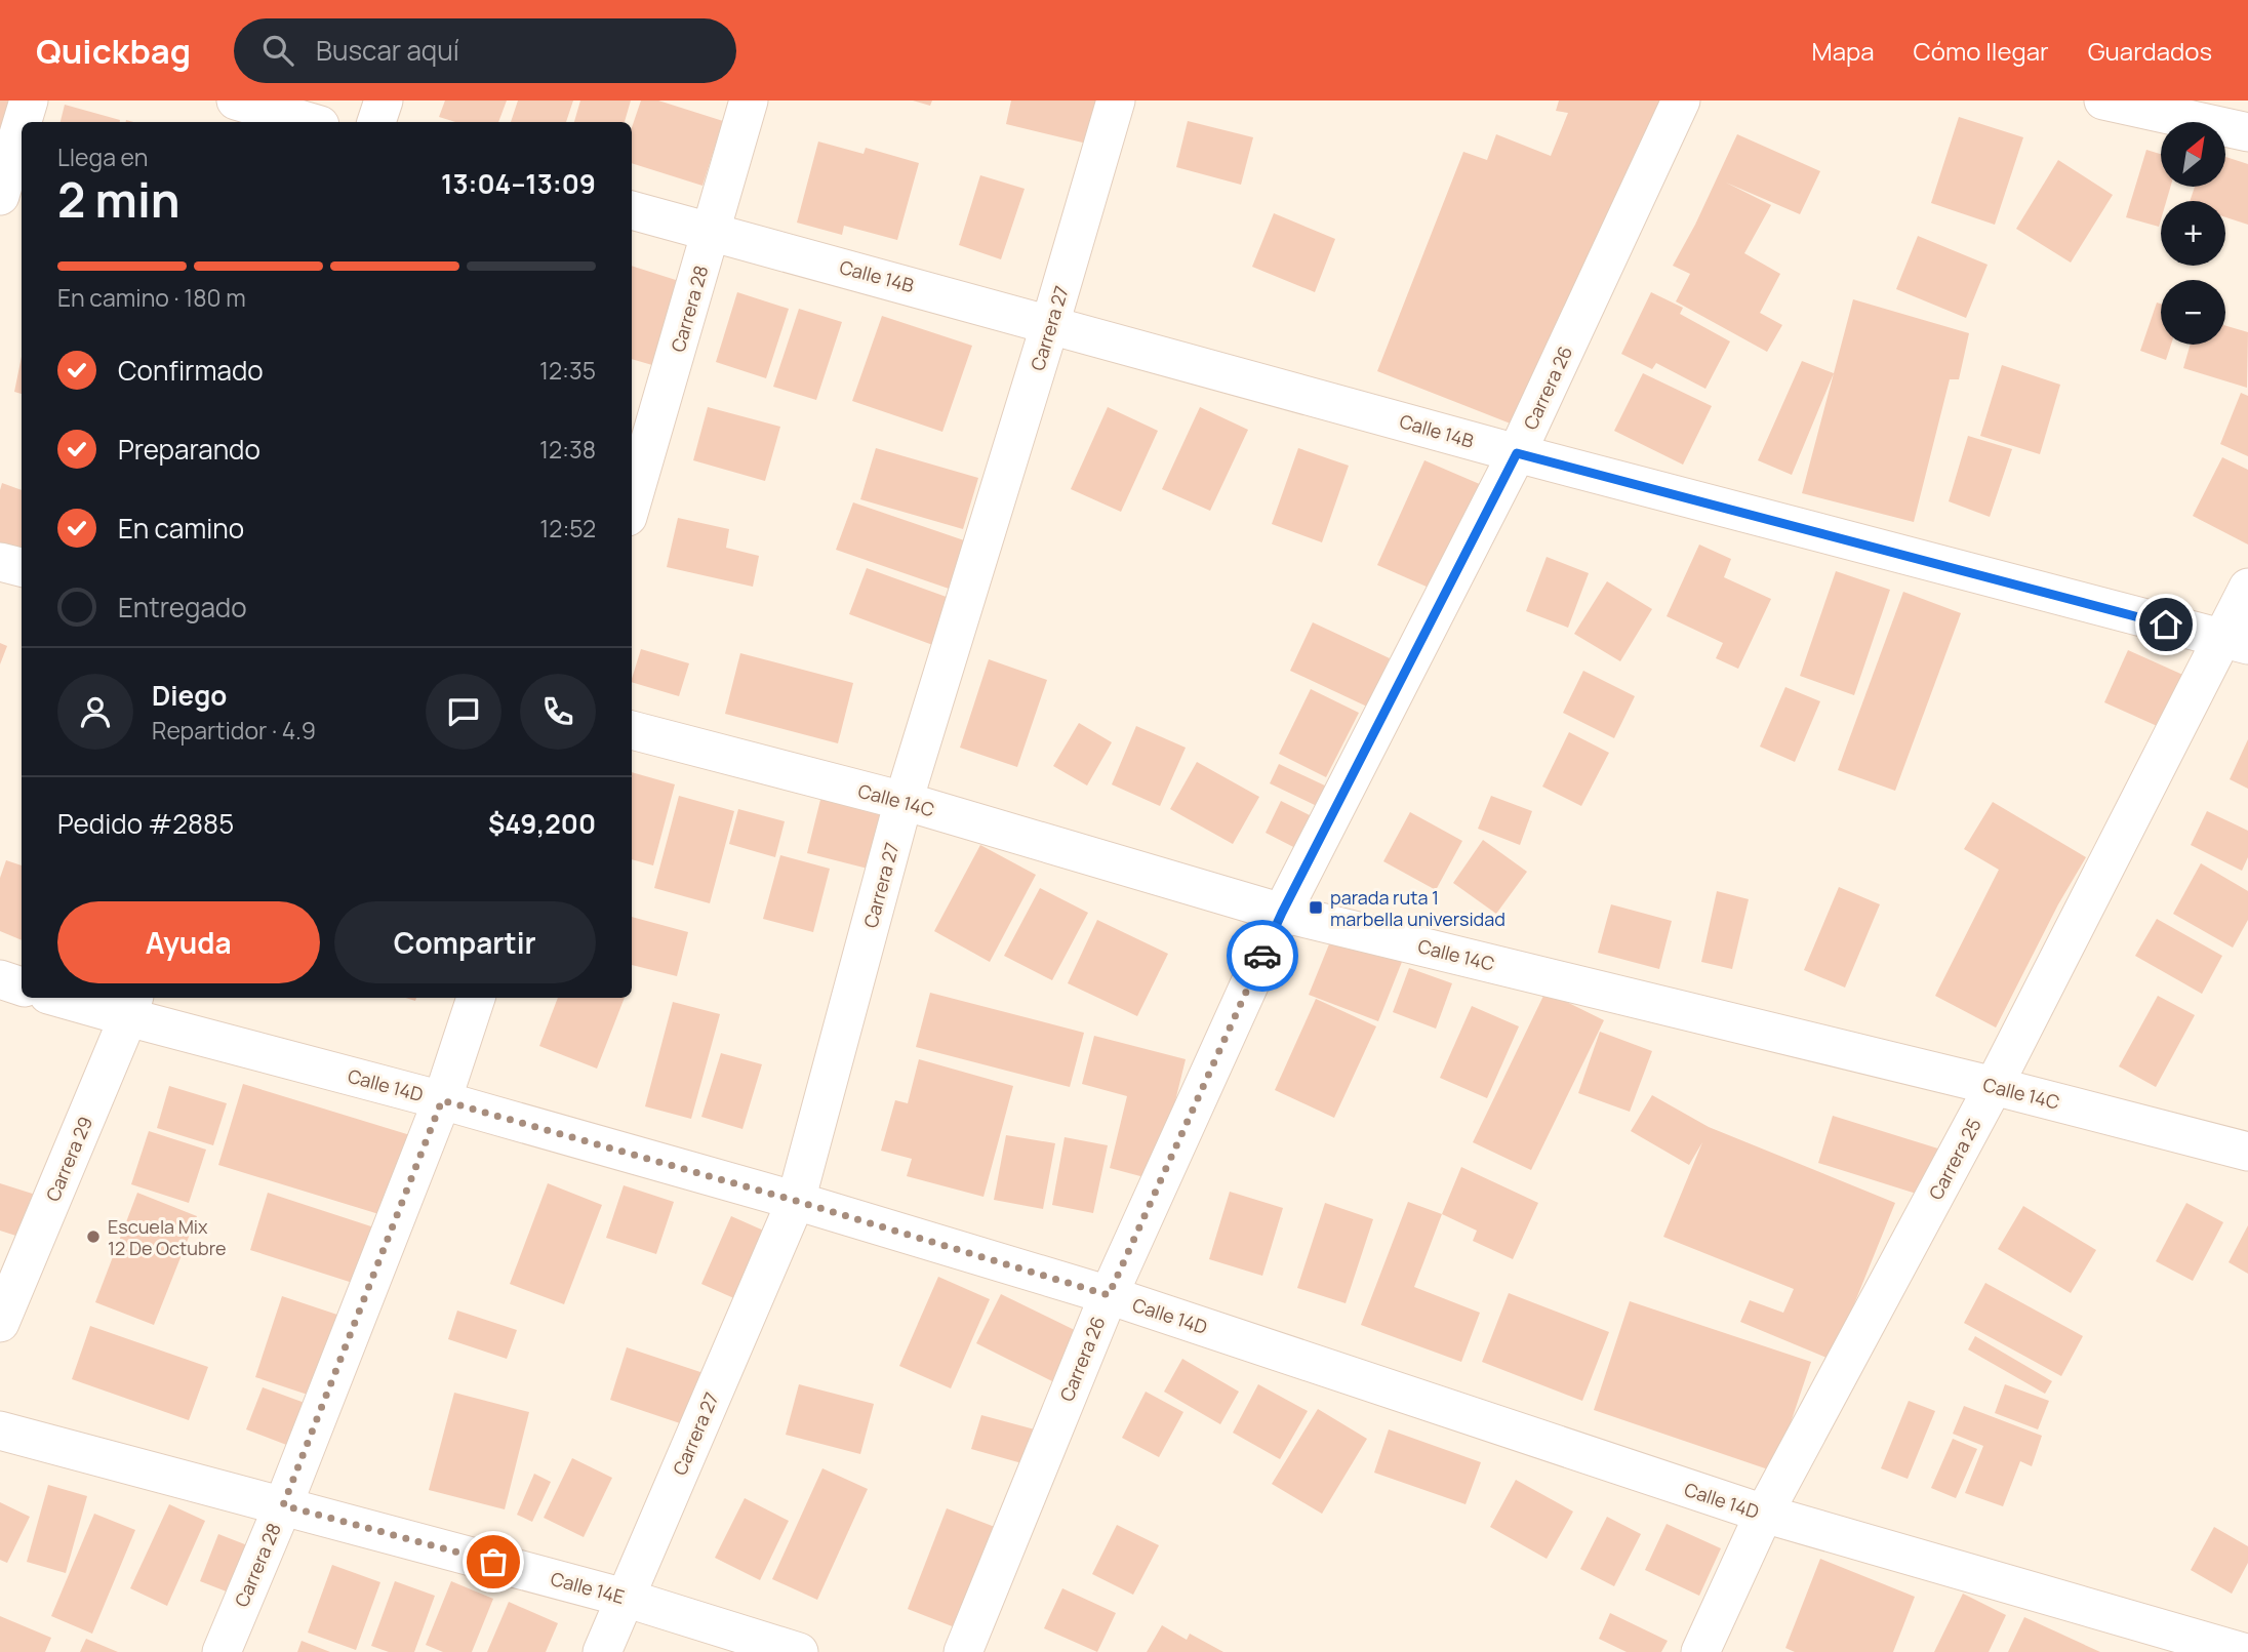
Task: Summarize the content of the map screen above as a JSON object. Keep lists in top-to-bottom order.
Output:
{
  "streets": {
    "street": [
      "Calle 14B",
      "Carrera 28",
      "Carrera 27",
      "Carrera 26",
      "Calle 14C",
      "Calle 14D",
      "Carrera 29",
      "Carrera 25",
      "Calle 14E"
    ]
  },
  "crossings": [
    ["Calle 14B", "Carrera 28"],
    ["Calle 14B", "Carrera 27"],
    ["Calle 14B", "Carrera 26"],
    ["Calle 14B", "Carrera 25"],
    ["Carrera 28", "Calle 14D"],
    ["Carrera 28", "Calle 14E"],
    ["Carrera 27", "Calle 14C"],
    ["Carrera 27", "Calle 14D"],
    ["Carrera 27", "Calle 14E"],
    ["Carrera 26", "Calle 14C"],
    ["Carrera 26", "Calle 14D"],
    ["Calle 14C", "Carrera 25"],
    ["Calle 14D", "Carrera 29"],
    ["Calle 14D", "Carrera 25"]
  ],
  "places": {
    "transit": ["parada ruta 1 marbella universidad"],
    "other": ["Escuela Mix 12 De Octubre"]
  },
  "north": "top right",
  "page": {
    "header": "Quickbag",
    "search": "Buscar aquí",
    "nav": ["Mapa", "Cómo llegar", "Guardados"],
    "map_buttons": ["+", "−"],
    "heading": ["2 min", "Llega en", "13:04–13:09"],
    "panel": [
      "Diego",
      "Repartidor · 4.9",
      "Pedido #2885",
      "$49,200"
    ],
    "bar": "En camino · 180 m",
    "list": [
      ["Confirmado", "12:35"],
      ["Preparando", "12:38"],
      ["En camino", "12:52"],
      "Entregado"
    ],
    "buttons": ["Ayuda", "Compartir"]
  }
}
